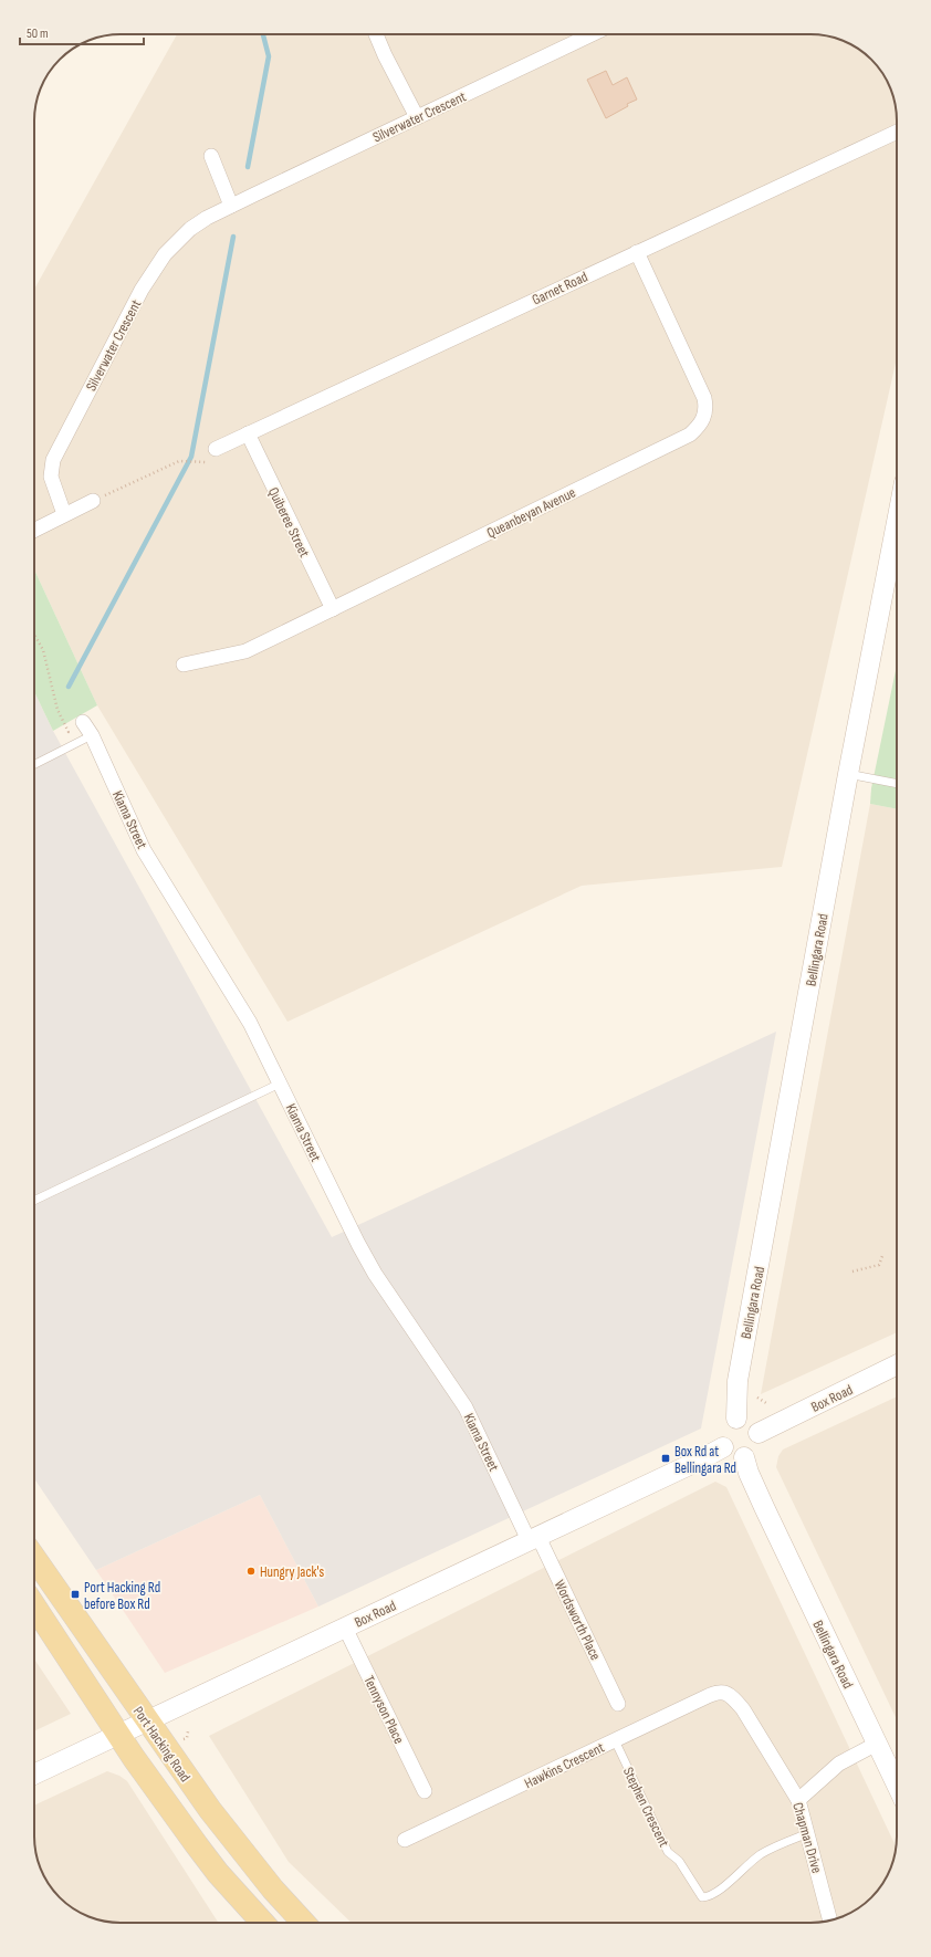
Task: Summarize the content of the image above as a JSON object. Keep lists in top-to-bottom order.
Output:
{
  "streets": {
    "main road": ["Port Hacking Road"],
    "street": [
      "Silverwater Crescent",
      "Garnet Road",
      "Queanbeyan Avenue",
      "Quiberee Street",
      "Kiama Street",
      "Bellingara Road",
      "Box Road",
      "Wordsworth Place",
      "Tennyson Place",
      "Hawkins Crescent",
      "Chapman Drive"
    ],
    "lane": ["Stephen Crescent"]
  },
  "crossings": [
    ["Garnet Road", "Queanbeyan Avenue"],
    ["Garnet Road", "Quiberee Street"],
    ["Queanbeyan Avenue", "Quiberee Street"],
    ["Kiama Street", "Box Road"],
    ["Kiama Street", "Wordsworth Place"],
    ["Bellingara Road", "Box Road"],
    ["Box Road", "Wordsworth Place"],
    ["Box Road", "Tennyson Place"],
    ["Box Road", "Port Hacking Road"],
    ["Hawkins Crescent", "Stephen Crescent"],
    ["Hawkins Crescent", "Chapman Drive"],
    ["Stephen Crescent", "Chapman Drive"]
  ],
  "places": {
    "transit": ["Box Rd at Bellingara Rd", "Port Hacking Rd before Box Rd"],
    "other": ["Hungry Jack's"]
  },
  "scale_bar": "50 m"
}
